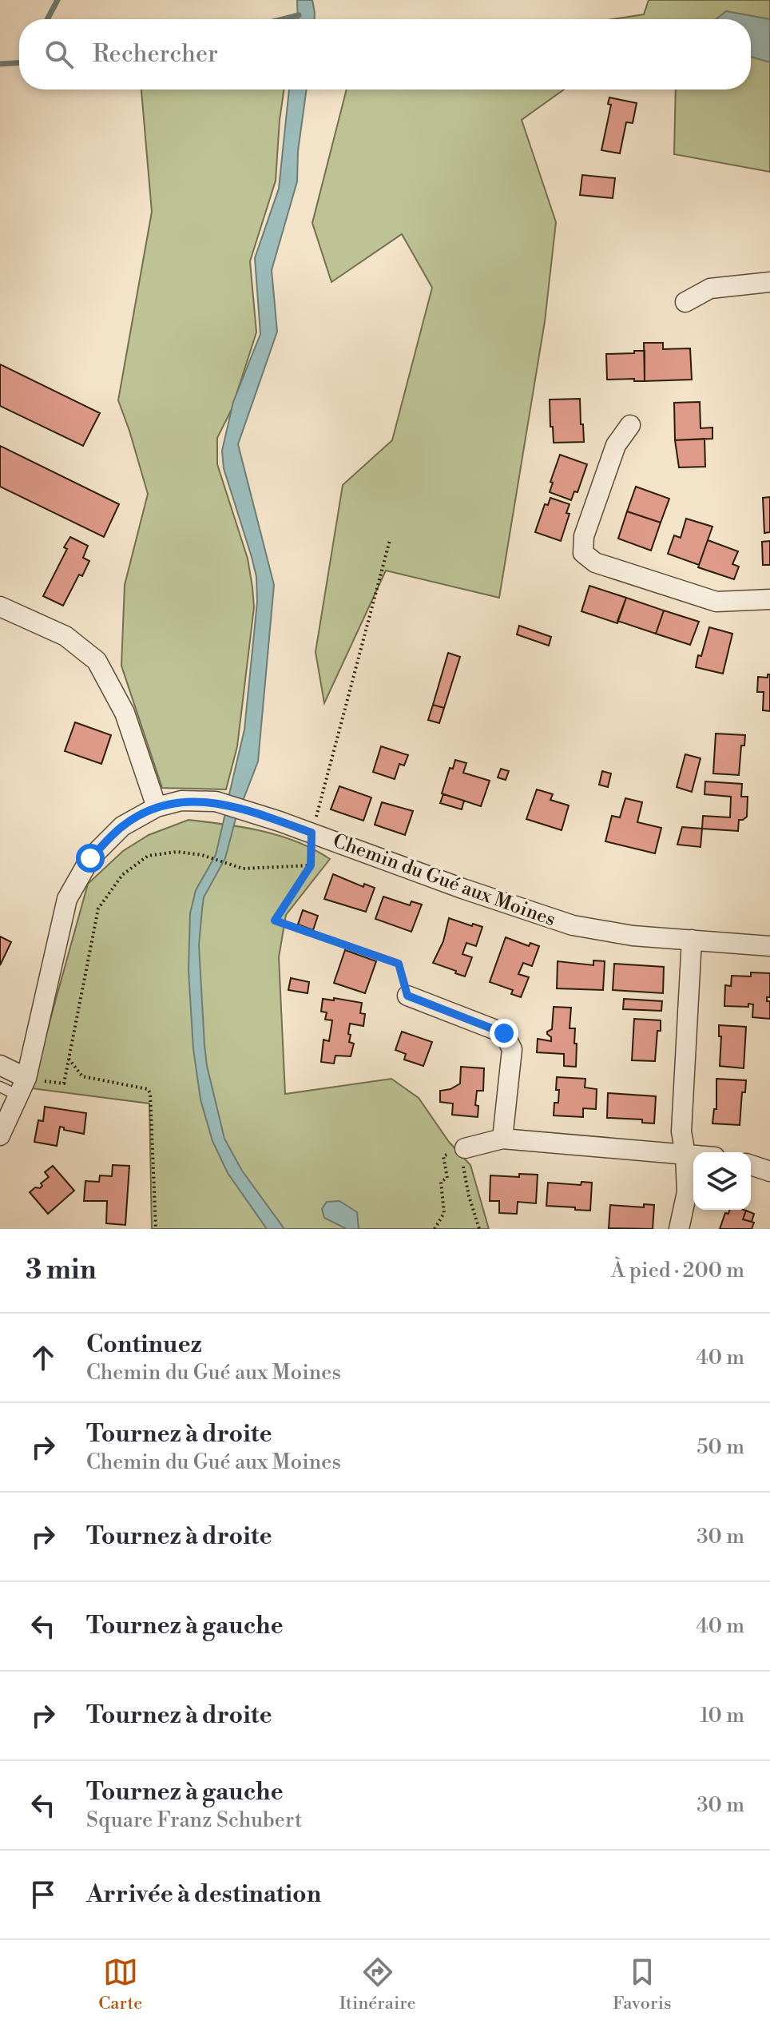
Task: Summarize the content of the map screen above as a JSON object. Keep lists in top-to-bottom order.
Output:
{
  "streets": {
    "street": ["Chemin du Gué aux Moines"]
  },
  "page": {
    "search": "Rechercher",
    "heading": ["3 min", "À pied · 200 m"],
    "list": [
      ["Continuez", "Chemin du Gué aux Moines", "40 m"],
      ["Tournez à droite", "Chemin du Gué aux Moines", "50 m"],
      ["Tournez à droite", "30 m"],
      ["Tournez à gauche", "40 m"],
      ["Tournez à droite", "10 m"],
      ["Tournez à gauche", "Square Franz Schubert", "30 m"],
      "Arrivée à destination"
    ],
    "nav": ["Carte", "Itinéraire", "Favoris"]
  }
}
